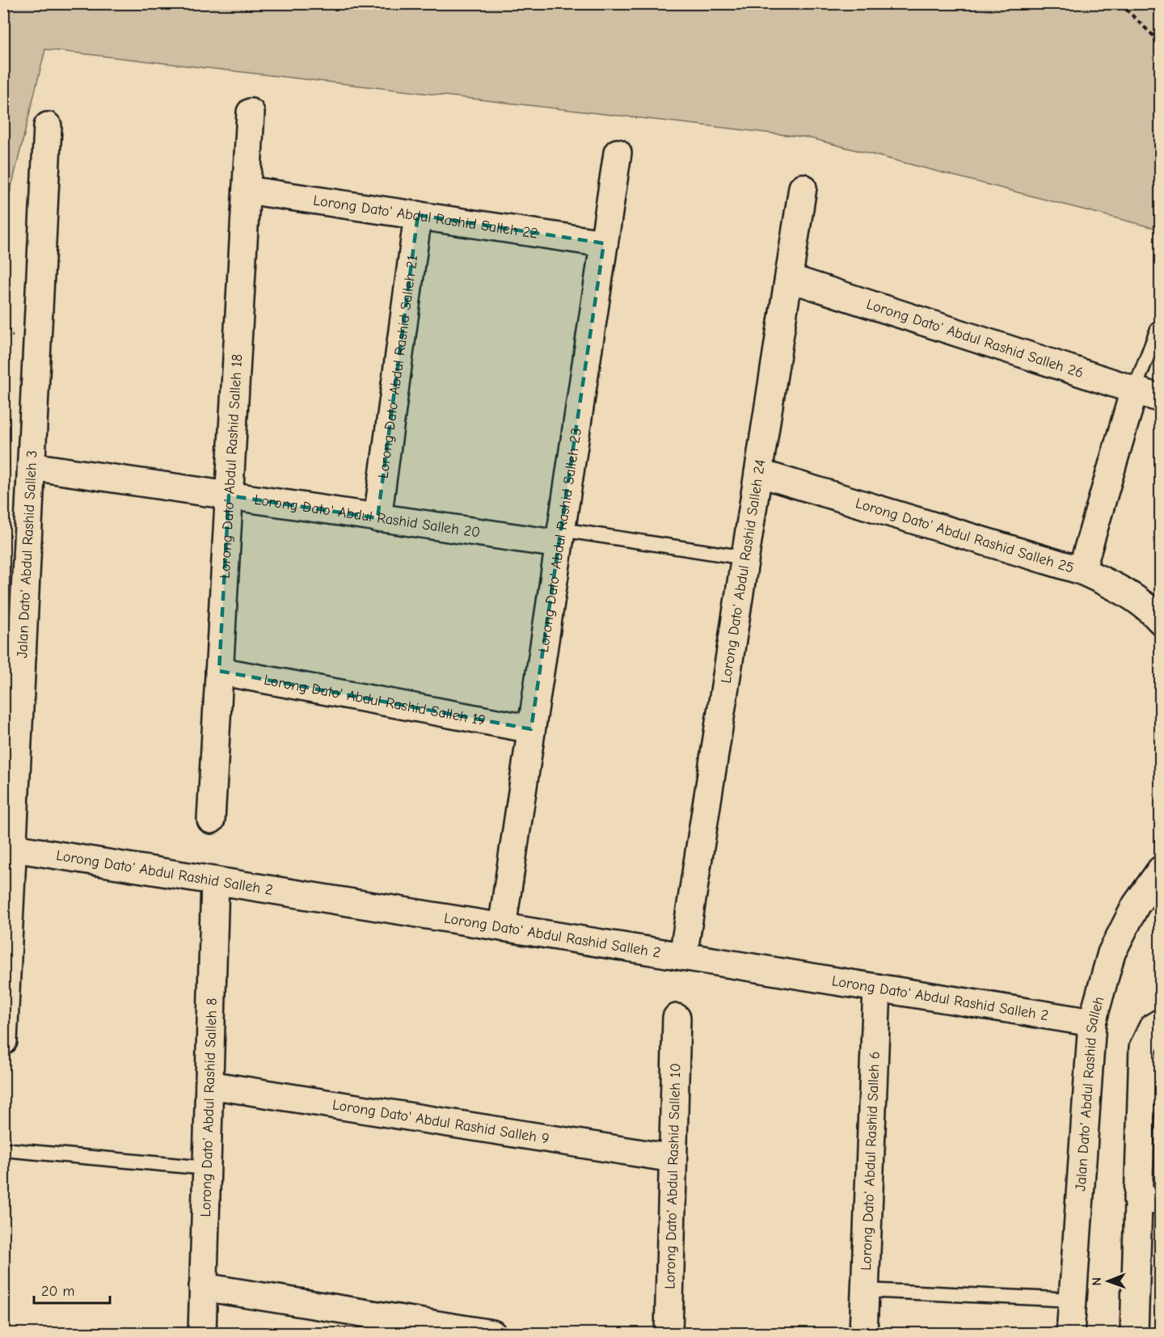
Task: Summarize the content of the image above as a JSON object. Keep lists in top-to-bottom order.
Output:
{
  "streets": {
    "street": [
      "Lorong Dato' Abdul Rashid Salleh 22",
      "Lorong Dato' Abdul Rashid Salleh 26",
      "Lorong Dato' Abdul Rashid Salleh 21",
      "Lorong Dato' Abdul Rashid Salleh 18",
      "Lorong Dato' Abdul Rashid Salleh 20",
      "Lorong Dato' Abdul Rashid Salleh 25",
      "Lorong Dato' Abdul Rashid Salleh 23",
      "Jalan Dato' Abdul Rashid Salleh 3",
      "Lorong Dato' Abdul Rashid Salleh 24",
      "Lorong Dato' Abdul Rashid Salleh 19",
      "Lorong Dato' Abdul Rashid Salleh 2",
      "Jalan Dato' Abdul Rashid Salleh",
      "Lorong Dato' Abdul Rashid Salleh 8",
      "Lorong Dato' Abdul Rashid Salleh 9",
      "Lorong Dato' Abdul Rashid Salleh 6",
      "Lorong Dato' Abdul Rashid Salleh 10"
    ]
  },
  "crossings": [
    ["Lorong Dato' Abdul Rashid Salleh 22", "Lorong Dato' Abdul Rashid Salleh 21"],
    ["Lorong Dato' Abdul Rashid Salleh 22", "Lorong Dato' Abdul Rashid Salleh 18"],
    ["Lorong Dato' Abdul Rashid Salleh 22", "Lorong Dato' Abdul Rashid Salleh 23"],
    ["Lorong Dato' Abdul Rashid Salleh 26", "Lorong Dato' Abdul Rashid Salleh 24"],
    ["Lorong Dato' Abdul Rashid Salleh 21", "Lorong Dato' Abdul Rashid Salleh 20"],
    ["Lorong Dato' Abdul Rashid Salleh 18", "Lorong Dato' Abdul Rashid Salleh 20"],
    ["Lorong Dato' Abdul Rashid Salleh 18", "Lorong Dato' Abdul Rashid Salleh 19"],
    ["Lorong Dato' Abdul Rashid Salleh 20", "Lorong Dato' Abdul Rashid Salleh 23"],
    ["Lorong Dato' Abdul Rashid Salleh 20", "Jalan Dato' Abdul Rashid Salleh 3"],
    ["Lorong Dato' Abdul Rashid Salleh 25", "Lorong Dato' Abdul Rashid Salleh 24"],
    ["Lorong Dato' Abdul Rashid Salleh 23", "Lorong Dato' Abdul Rashid Salleh 19"],
    ["Lorong Dato' Abdul Rashid Salleh 23", "Lorong Dato' Abdul Rashid Salleh 2"],
    ["Jalan Dato' Abdul Rashid Salleh 3", "Lorong Dato' Abdul Rashid Salleh 2"],
    ["Lorong Dato' Abdul Rashid Salleh 24", "Lorong Dato' Abdul Rashid Salleh 2"],
    ["Lorong Dato' Abdul Rashid Salleh 2", "Jalan Dato' Abdul Rashid Salleh"],
    ["Lorong Dato' Abdul Rashid Salleh 2", "Lorong Dato' Abdul Rashid Salleh 8"],
    ["Lorong Dato' Abdul Rashid Salleh 2", "Lorong Dato' Abdul Rashid Salleh 6"],
    ["Lorong Dato' Abdul Rashid Salleh 8", "Lorong Dato' Abdul Rashid Salleh 9"],
    ["Lorong Dato' Abdul Rashid Salleh 9", "Lorong Dato' Abdul Rashid Salleh 10"]
  ],
  "scale_bar": "20 m",
  "north": "left"
}
